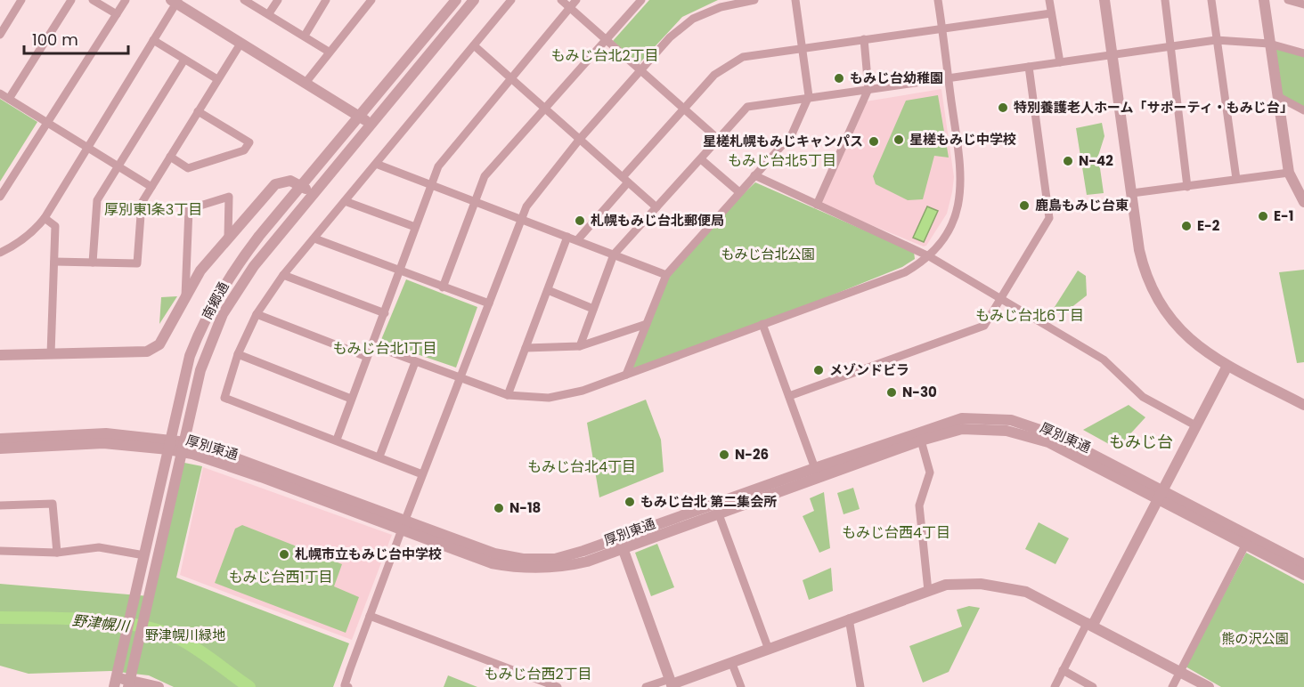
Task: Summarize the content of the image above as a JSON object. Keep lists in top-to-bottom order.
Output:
{
  "streets": {
    "street": ["南郷通", "厚別東通"]
  },
  "crossings": [
    ["南郷通", "厚別東通"]
  ],
  "districts": [
    "もみじ台北2丁目",
    "もみじ台北5丁目",
    "厚別東1条3丁目",
    "もみじ台北6丁目",
    "もみじ台北1丁目",
    "もみじ台",
    "もみじ台北4丁目",
    "もみじ台西4丁目",
    "もみじ台西1丁目",
    "もみじ台西2丁目"
  ],
  "water": ["野津幌川"],
  "parks": ["もみじ台北公園", "野津幌川緑地", "熊の沢公園"],
  "places": [
    "もみじ台幼稚園",
    "特別養護老人ホーム「サポーティ・もみじ台」",
    "星槎もみじ中学校",
    "星槎札幌もみじキャンパス",
    "N-42",
    "鹿島もみじ台東",
    "E-1",
    "札幌もみじ台北郵便局",
    "E-2",
    "メゾンドビラ",
    "N-30",
    "N-26",
    "もみじ台北 第二集会所",
    "N-18",
    "札幌市立もみじ台中学校"
  ],
  "scale_bar": "100 m"
}
